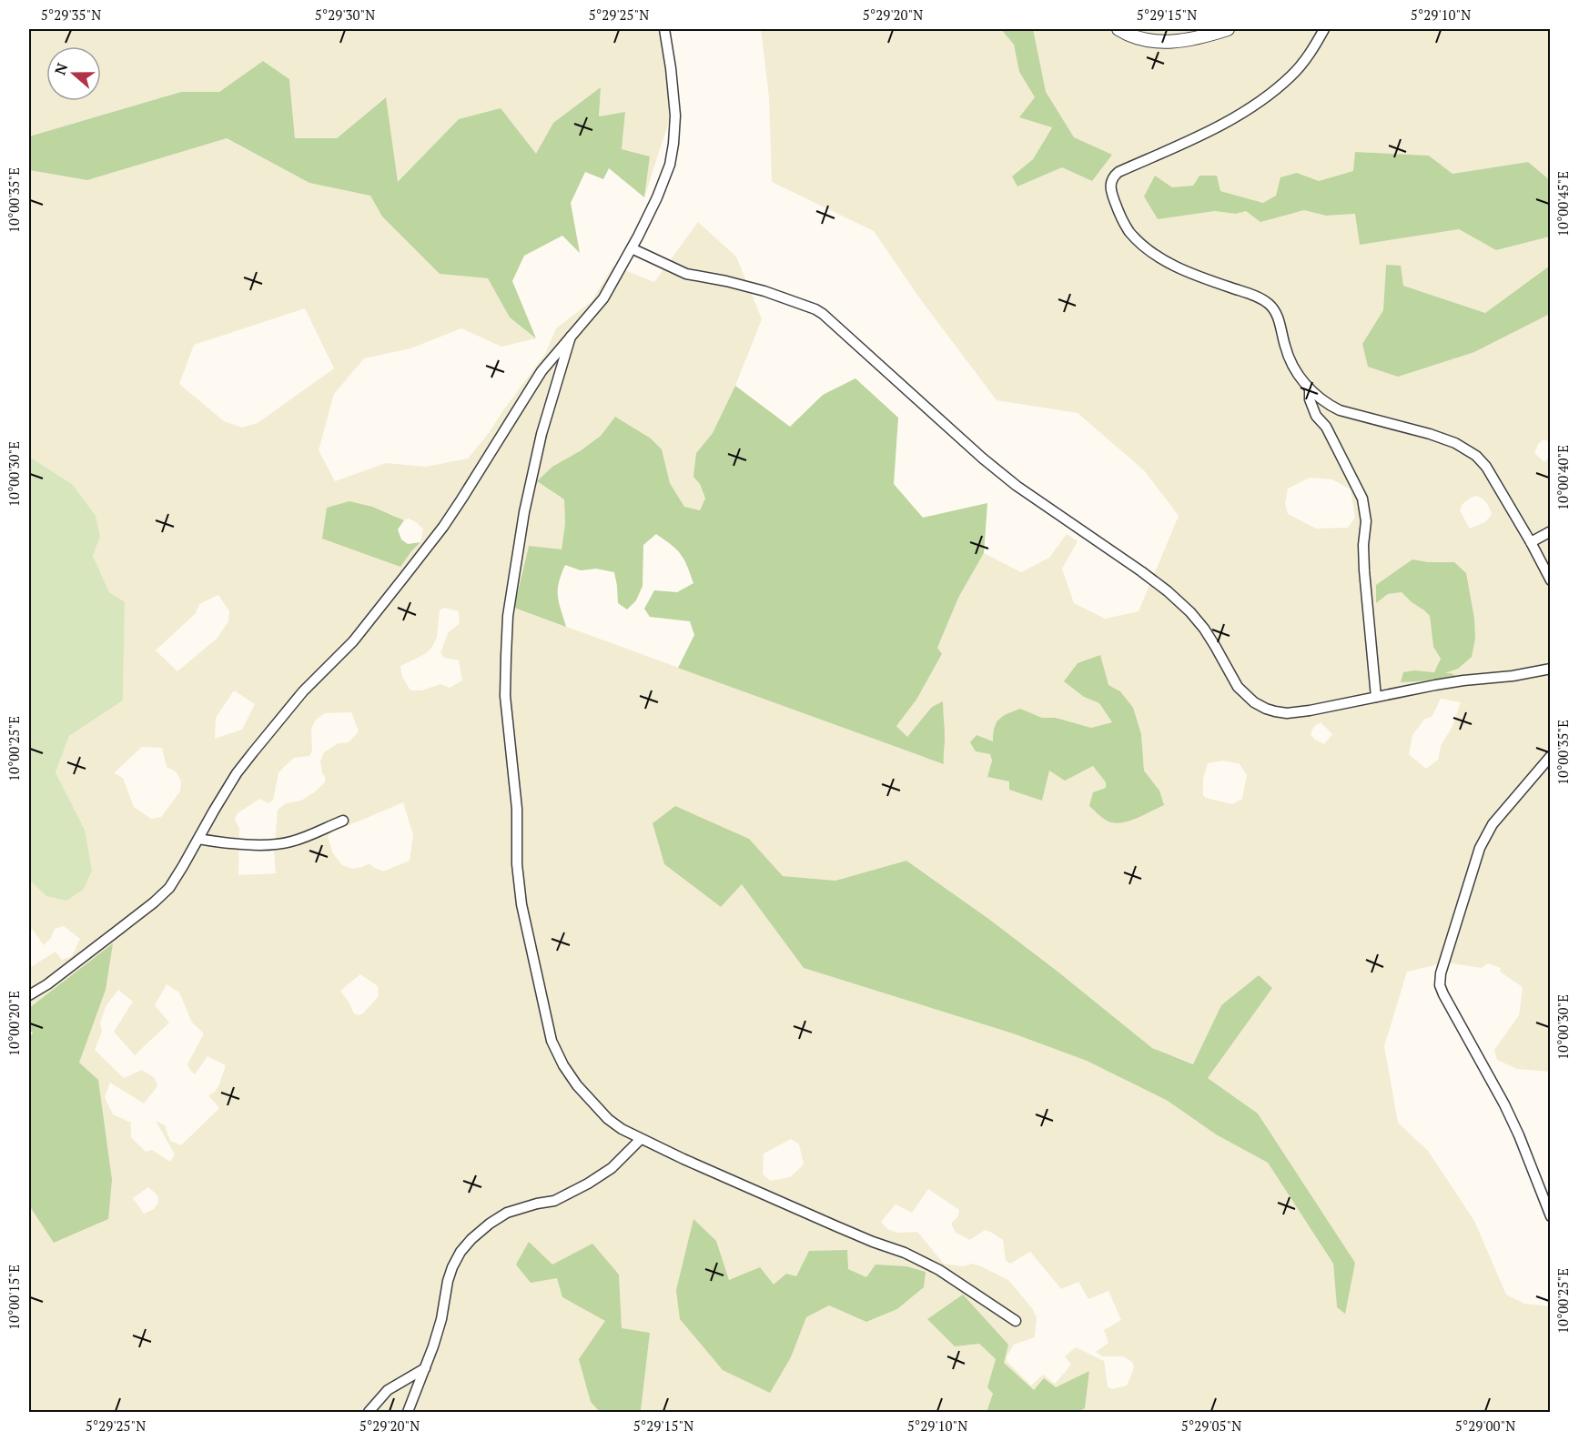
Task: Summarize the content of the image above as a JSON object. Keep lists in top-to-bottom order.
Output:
{
  "north": "left",
  "coordinates": [
    "5°29'35\"N",
    "5°29'30\"N",
    "5°29'25\"N",
    "5°29'20\"N",
    "5°29'15\"N",
    "5°29'10\"N",
    "10°00'35\"E",
    "10°00'45\"E",
    "10°00'30\"E",
    "10°00'40\"E",
    "10°00'25\"E",
    "10°00'20\"E",
    "10°00'15\"E",
    "5°29'05\"N",
    "5°29'00\"N"
  ]
}
